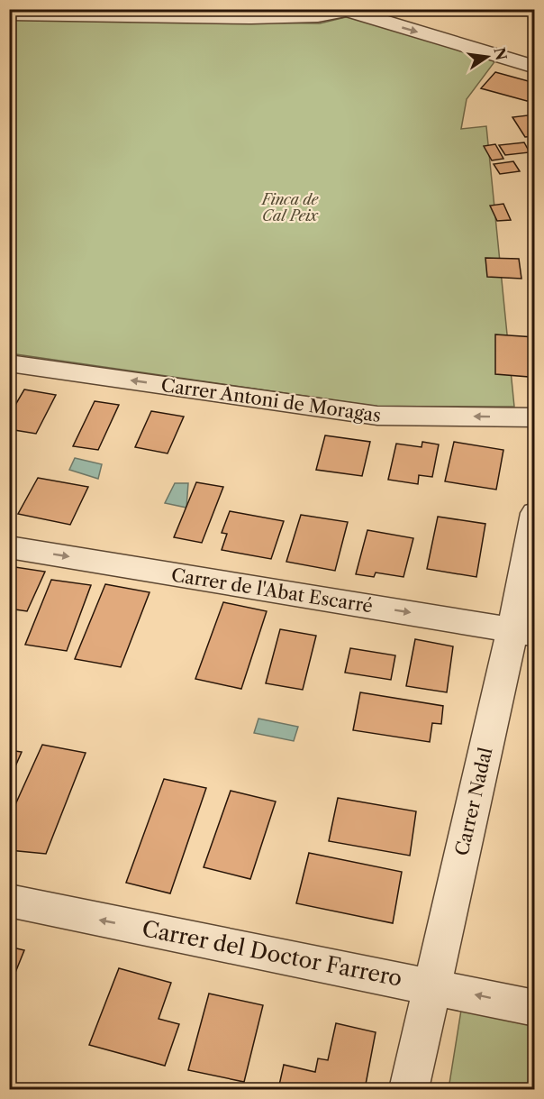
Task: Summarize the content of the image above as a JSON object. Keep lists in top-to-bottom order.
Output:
{
  "streets": {
    "street": [
      "Carrer Antoni de Moragas",
      "Carrer de l'Abat Escarré",
      "Carrer Nadal",
      "Carrer del Doctor Farrero"
    ]
  },
  "crossings": [
    ["Carrer de l'Abat Escarré", "Carrer Nadal"],
    ["Carrer Nadal", "Carrer del Doctor Farrero"]
  ],
  "one_way": ["Carrer Antoni de Moragas", "Carrer de l'Abat Escarré", "Carrer del Doctor Farrero"],
  "parks": ["Finca de Cal Peix"],
  "north": "right"
}
